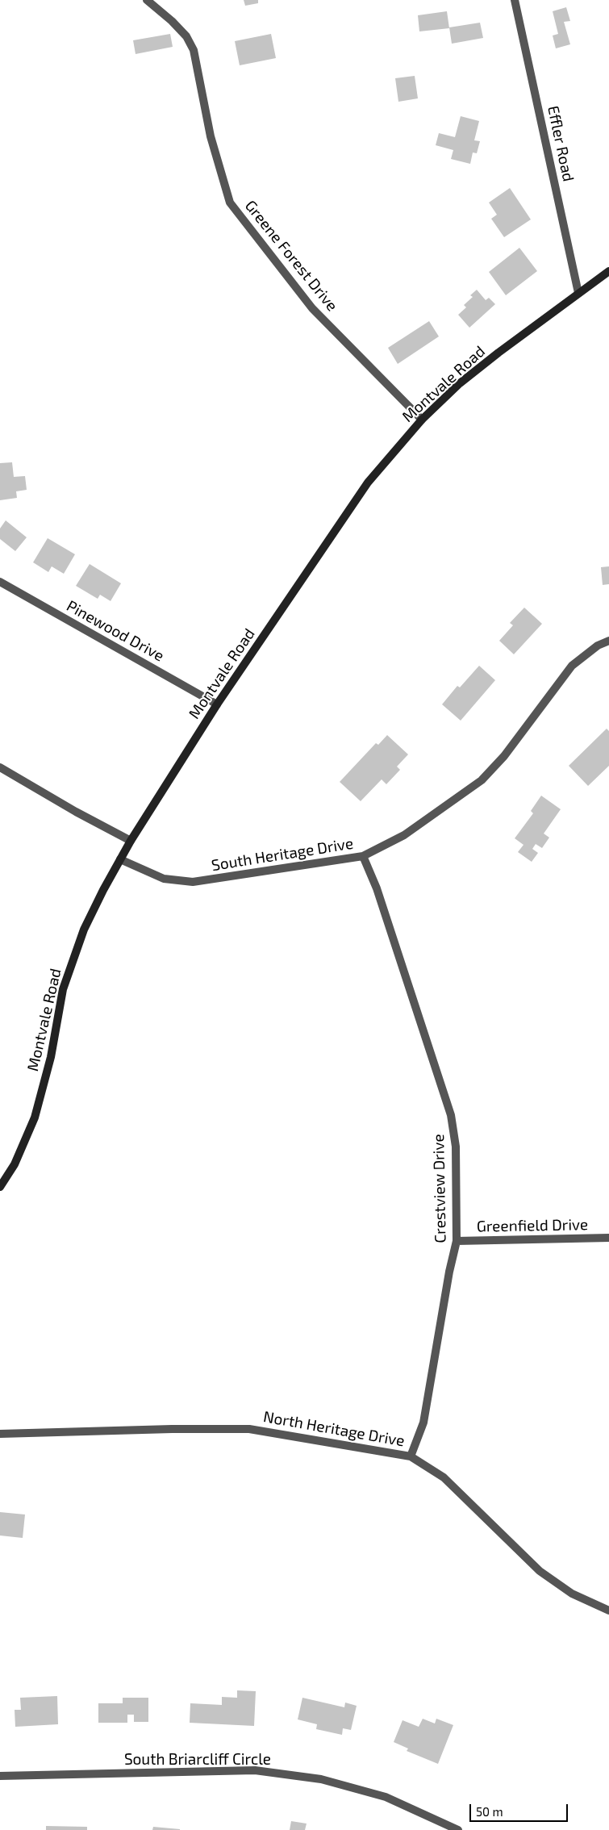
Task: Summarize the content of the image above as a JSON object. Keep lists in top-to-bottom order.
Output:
{
  "streets": {
    "main road": ["Montvale Road"],
    "street": [
      "Effler Road",
      "Greene Forest Drive",
      "Pinewood Drive",
      "South Heritage Drive",
      "Crestview Drive",
      "Greenfield Drive",
      "North Heritage Drive",
      "South Briarcliff Circle"
    ]
  },
  "crossings": [
    ["Effler Road", "Montvale Road"],
    ["Greene Forest Drive", "Montvale Road"],
    ["Montvale Road", "Pinewood Drive"],
    ["Montvale Road", "South Heritage Drive"],
    ["South Heritage Drive", "Crestview Drive"],
    ["Crestview Drive", "Greenfield Drive"],
    ["Crestview Drive", "North Heritage Drive"]
  ],
  "scale_bar": "50 m"
}
